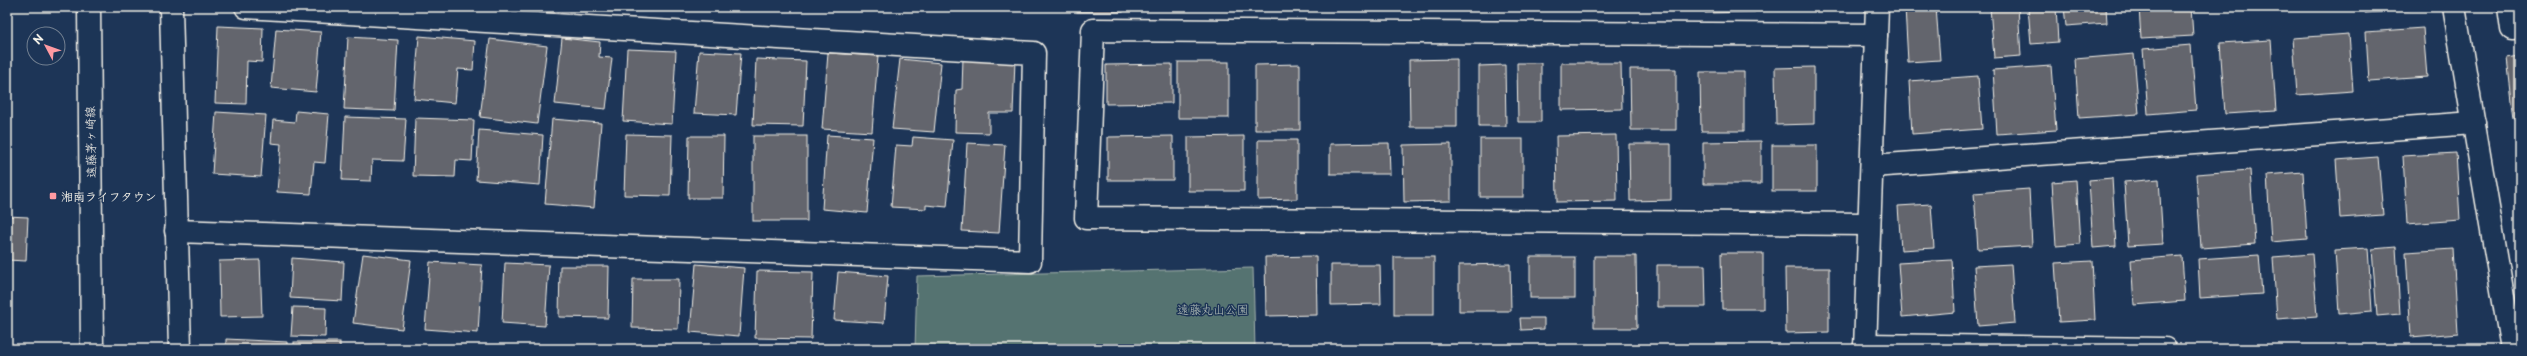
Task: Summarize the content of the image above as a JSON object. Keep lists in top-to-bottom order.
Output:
{
  "streets": {
    "street": ["遠藤茅ヶ崎線"]
  },
  "parks": ["遠藤丸山公園"],
  "places": {
    "transit": ["湘南ライフタウン"]
  },
  "north": "top left"
}
